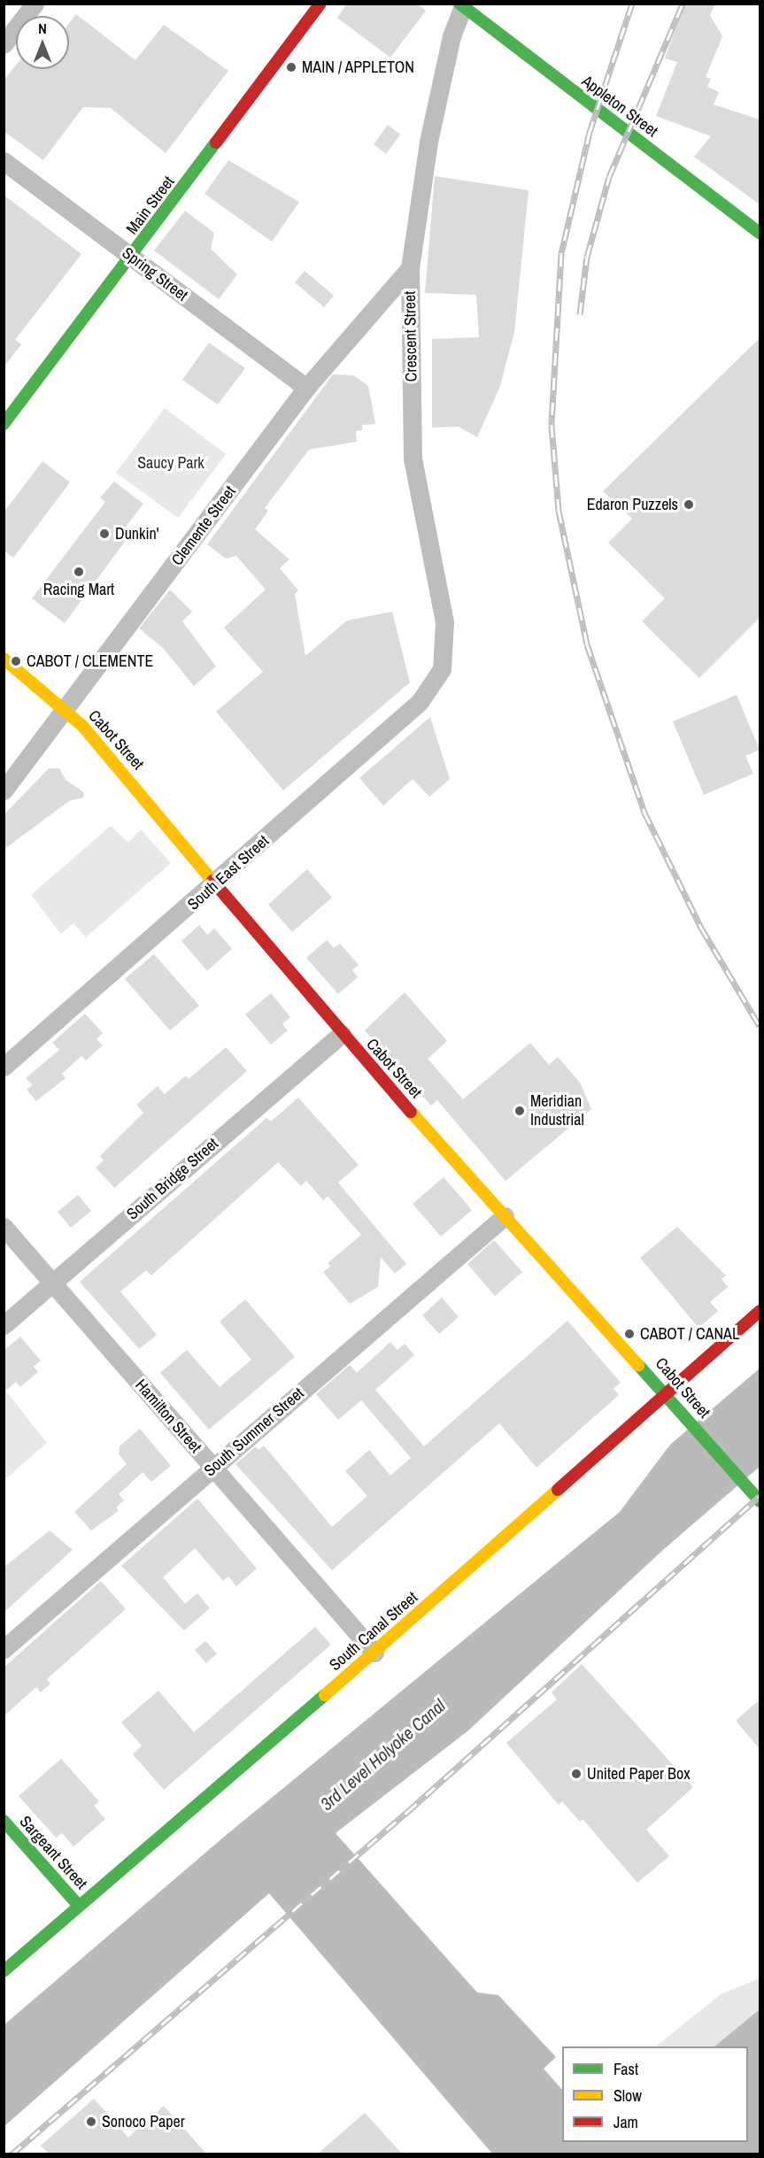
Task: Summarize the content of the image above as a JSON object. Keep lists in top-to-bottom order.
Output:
{
  "streets": {
    "main road": [
      "Appleton Street",
      "Main Street",
      "Cabot Street",
      "South Canal Street",
      "Sargeant Street"
    ],
    "street": [
      "Spring Street",
      "Crescent Street",
      "Clemente Street",
      "South East Street",
      "South Bridge Street",
      "Hamilton Street",
      "South Summer Street"
    ]
  },
  "crossings": [
    ["Appleton Street", "Crescent Street"],
    ["Main Street", "Spring Street"],
    ["Spring Street", "Clemente Street"],
    ["Crescent Street", "Clemente Street"],
    ["Crescent Street", "South East Street"],
    ["Clemente Street", "Cabot Street"],
    ["Cabot Street", "South East Street"],
    ["Cabot Street", "South Bridge Street"],
    ["Cabot Street", "South Summer Street"],
    ["Cabot Street", "South Canal Street"],
    ["South Bridge Street", "Hamilton Street"],
    ["Hamilton Street", "South Summer Street"],
    ["Hamilton Street", "South Canal Street"],
    ["South Canal Street", "Sargeant Street"]
  ],
  "water": ["3rd Level Holyoke Canal"],
  "parks": ["Saucy Park"],
  "places": [
    "MAIN / APPLETON",
    "Edaron Puzzels",
    "Dunkin'",
    "Racing Mart",
    "CABOT / CLEMENTE",
    "Meridian Industrial",
    "CABOT / CANAL",
    "United Paper Box",
    "Sonoco Paper"
  ],
  "legend": ["Fast", "Slow", "Jam"],
  "north": "top"
}
